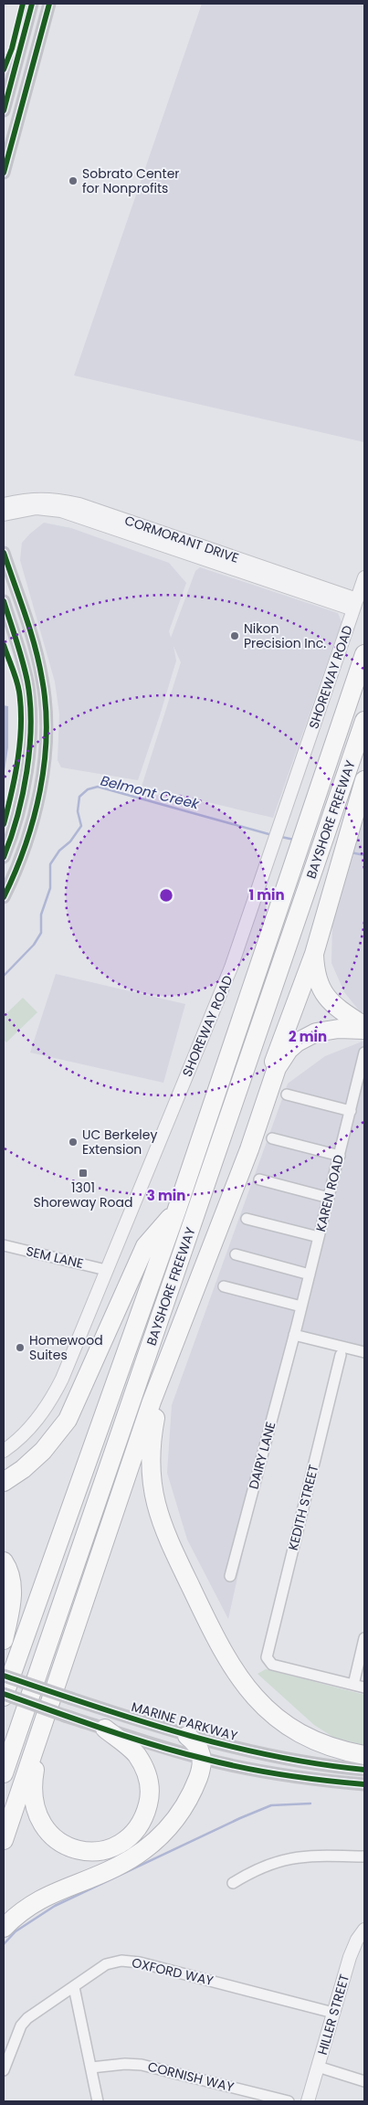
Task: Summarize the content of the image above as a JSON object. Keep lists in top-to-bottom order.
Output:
{
  "streets": {
    "highway": ["BAYSHORE FREEWAY"],
    "main road": ["MARINE PARKWAY"],
    "street": [
      "CORMORANT DRIVE",
      "SHOREWAY ROAD",
      "KAREN ROAD",
      "SEM LANE",
      "DAIRY LANE",
      "KEDITH STREET",
      "OXFORD WAY",
      "HILLER STREET",
      "CORNISH WAY"
    ]
  },
  "crossings": [
    ["CORMORANT DRIVE", "SHOREWAY ROAD"],
    ["SHOREWAY ROAD", "SEM LANE"],
    ["KAREN ROAD", "DAIRY LANE"],
    ["OXFORD WAY", "HILLER STREET"]
  ],
  "water": ["Belmont Creek"],
  "places": {
    "other": [
      "Sobrato Center for Nonprofits",
      "Nikon Precision Inc.",
      "UC Berkeley Extension",
      "Homewood Suites"
    ],
    "transit": ["1301 Shoreway Road"]
  },
  "rings": ["1 min", "2 min", "3 min"]
}
